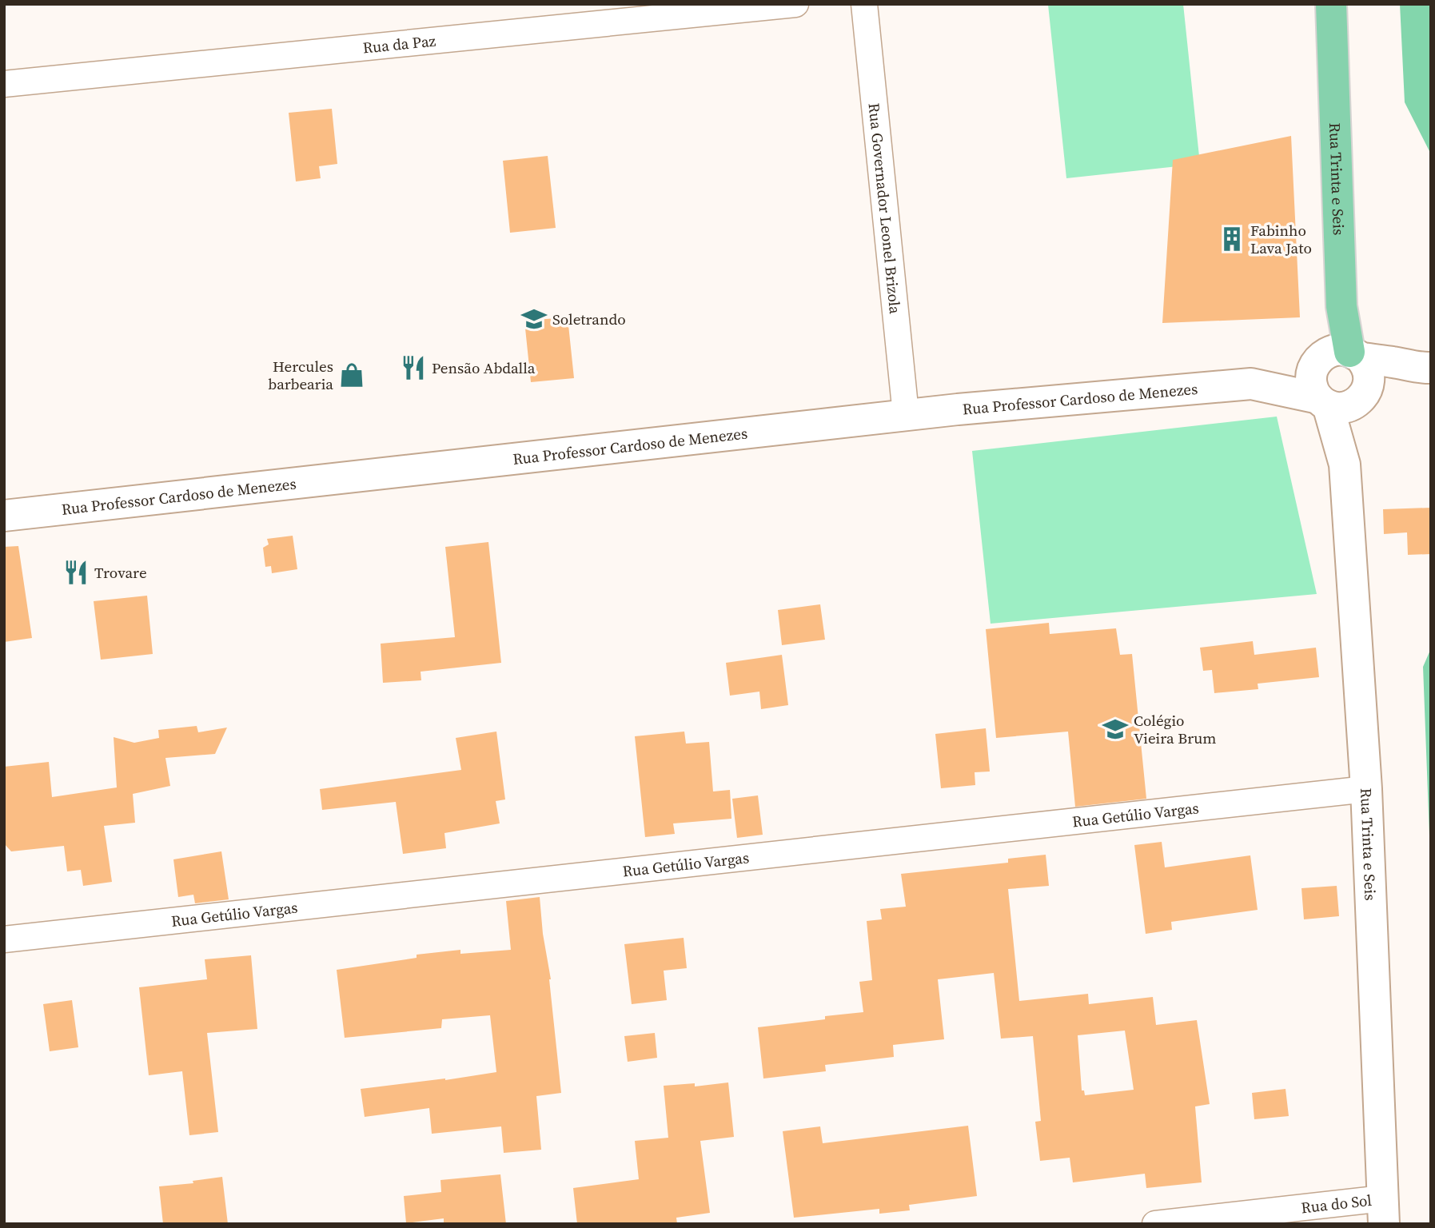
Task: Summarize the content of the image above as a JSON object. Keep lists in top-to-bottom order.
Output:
{
  "streets": {
    "main road": ["Rua Trinta e Seis"],
    "street": [
      "Rua da Paz",
      "Rua Governador Leonel Brizola",
      "Rua Professor Cardoso de Menezes",
      "Rua Getúlio Vargas",
      "Rua do Sol"
    ]
  },
  "crossings": [
    ["Rua Trinta e Seis", "Rua Professor Cardoso de Menezes"],
    ["Rua Trinta e Seis", "Rua Getúlio Vargas"],
    ["Rua Trinta e Seis", "Rua do Sol"],
    ["Rua Governador Leonel Brizola", "Rua Professor Cardoso de Menezes"]
  ],
  "places": {
    "building": ["Fabinho Lava Jato"],
    "school or university": ["Soletrando", "Colégio Vieira Brum"],
    "restaurant": ["Pensão Abdalla", "Trovare"],
    "shop": ["Hercules barbearia"]
  }
}
